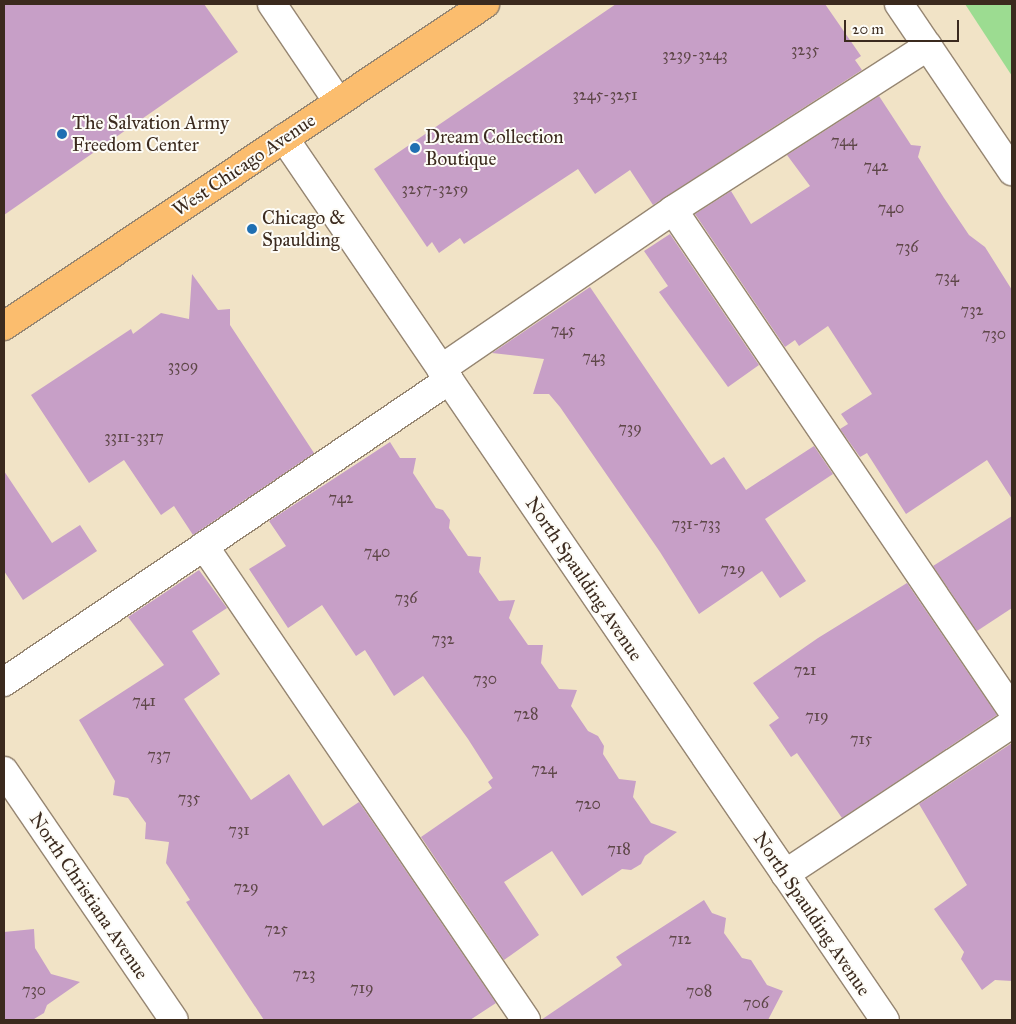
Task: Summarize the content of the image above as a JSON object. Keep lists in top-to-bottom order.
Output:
{
  "streets": {
    "main road": ["West Chicago Avenue"],
    "street": ["North Spaulding Avenue", "North Christiana Avenue"]
  },
  "crossings": [
    ["West Chicago Avenue", "North Spaulding Avenue"]
  ],
  "places": ["The Salvation Army Freedom Center", "Dream Collection Boutique", "Chicago & Spaulding"],
  "house_numbers": [
    "3235",
    "3239-3243",
    "3245-3251",
    "744",
    "742",
    "3257-3259",
    "740",
    "736",
    "734",
    "732",
    "745",
    "730",
    "743",
    "3309",
    "739",
    "3311-3317",
    "742",
    "731-733",
    "740",
    "729",
    "736",
    "732",
    "721",
    "730",
    "741",
    "728",
    "719",
    "715",
    "737",
    "724",
    "735",
    "720",
    "731",
    "718",
    "729",
    "725",
    "712",
    "723",
    "719",
    "730",
    "708",
    "706"
  ],
  "scale_bar": "20 m"
}
